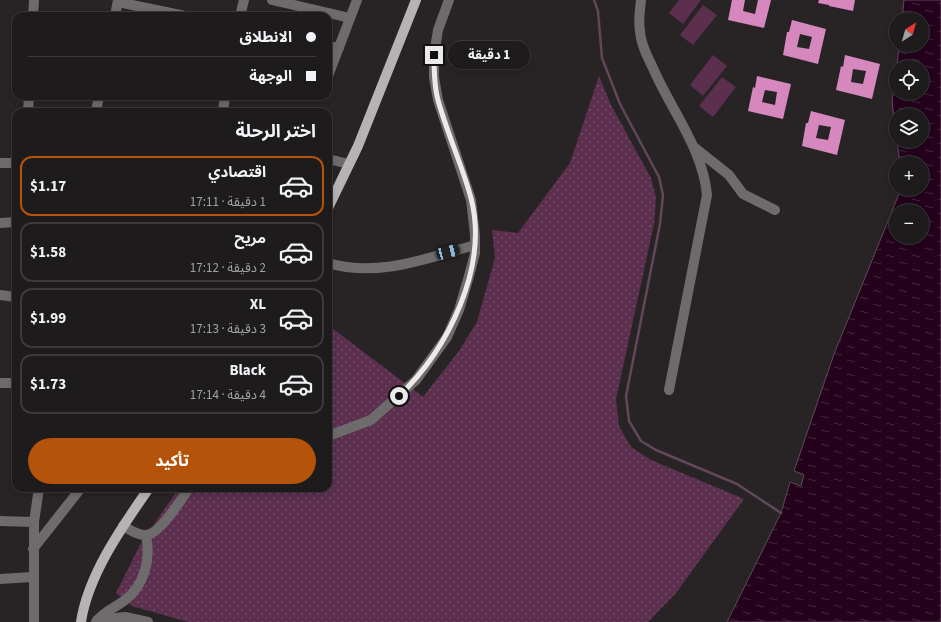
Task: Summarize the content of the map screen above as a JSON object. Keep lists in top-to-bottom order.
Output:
{
  "north": "top right",
  "page": {
    "map_buttons": ["+", "−"],
    "banner": ["الانطلاق", "الوجهة"],
    "bubble": "1 دقيقة",
    "heading": "اختر الرحلة",
    "list": [
      {
        "name": "اقتصادي",
        "note": "1 دقيقة · 17:11",
        "value": "$1.17"
      },
      {
        "name": "مريح",
        "note": "2 دقيقة · 17:12",
        "value": "$1.58"
      },
      {
        "name": "XL",
        "note": "3 دقيقة · 17:13",
        "value": "$1.99"
      },
      {
        "name": "Black",
        "note": "4 دقيقة · 17:14",
        "value": "$1.73"
      }
    ],
    "buttons": "تأكيد"
  }
}
